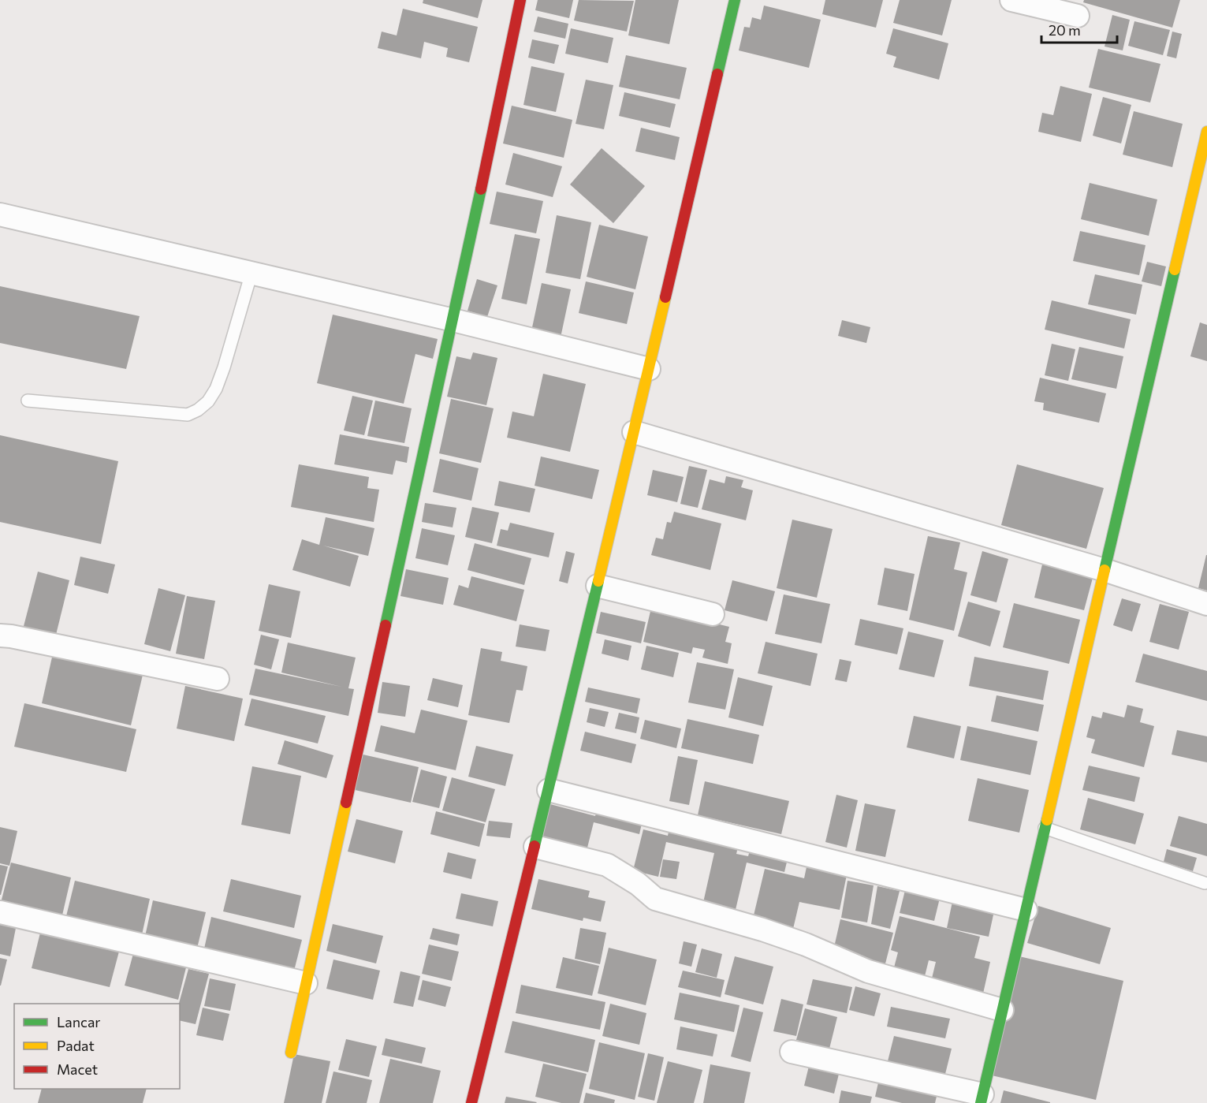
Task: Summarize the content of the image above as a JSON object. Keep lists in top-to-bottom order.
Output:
{
  "legend": ["Lancar", "Padat", "Macet"],
  "scale_bar": "20 m"
}
